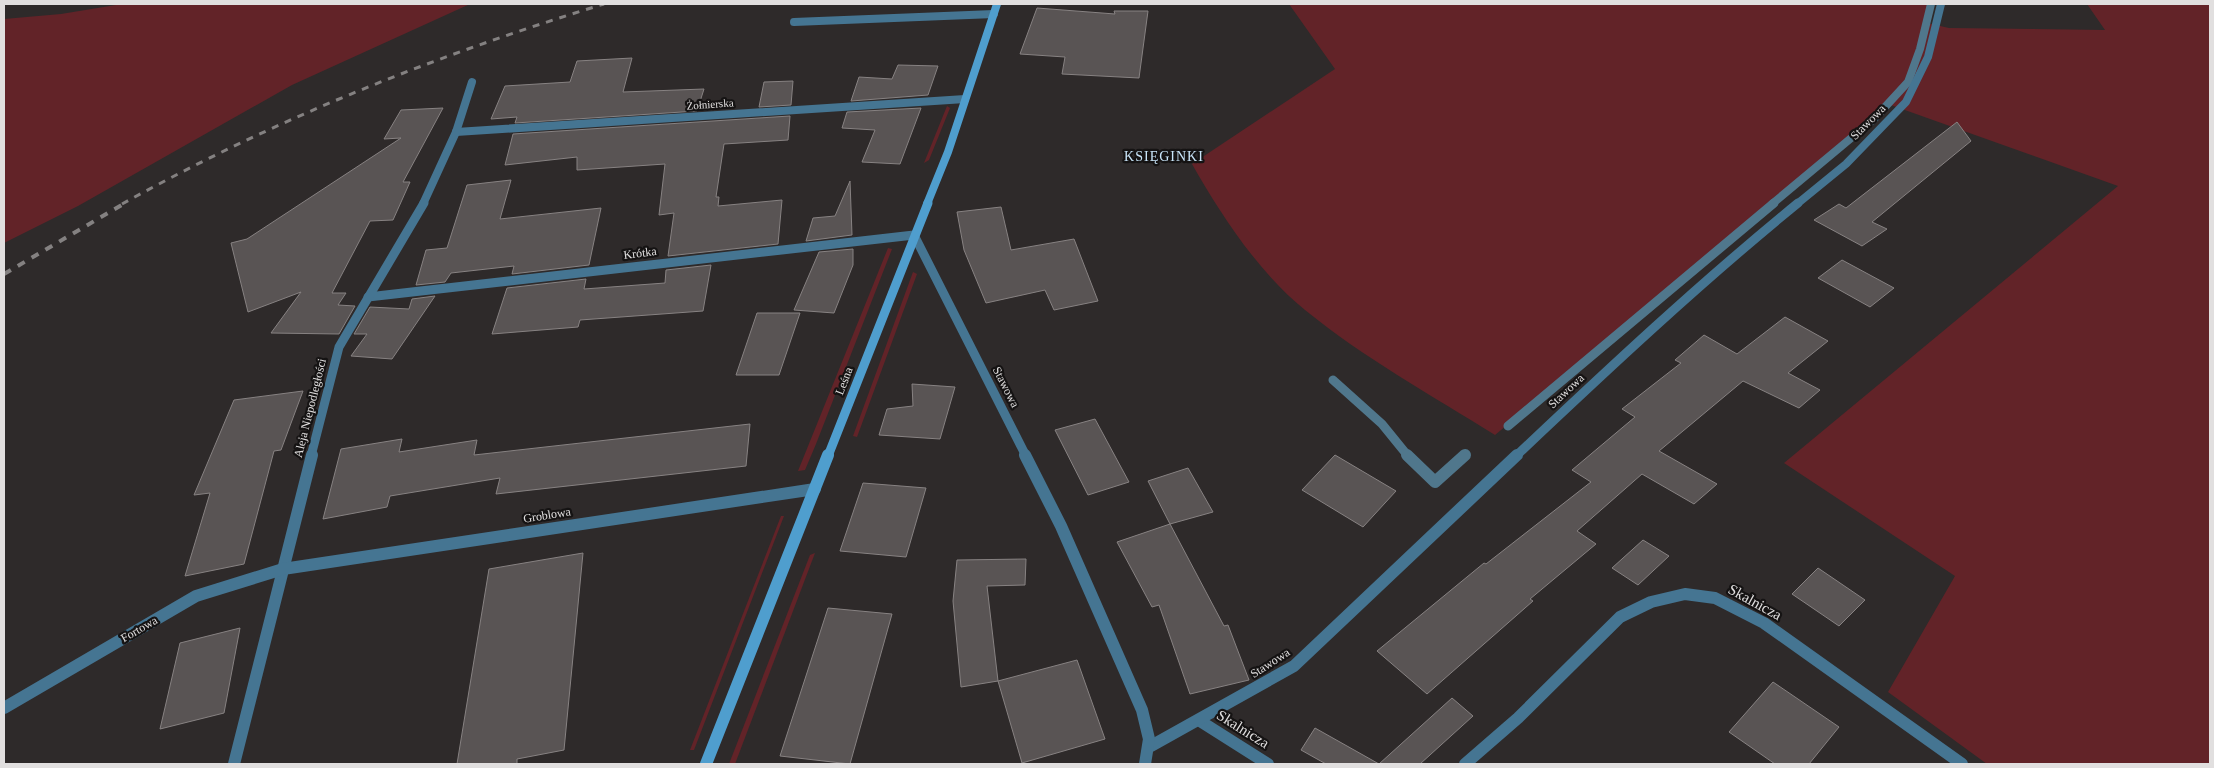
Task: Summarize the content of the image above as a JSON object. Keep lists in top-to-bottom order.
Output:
{
  "streets": {
    "main road": ["Leśna"],
    "street": [
      "Żołnierska",
      "Stawowa",
      "Krótka",
      "Aleja Niepodległości",
      "Groblowa",
      "Skalnicza",
      "Fortowa"
    ]
  },
  "crossings": [
    ["Żołnierska", "Leśna"],
    ["Żołnierska", "Aleja Niepodległości"],
    ["Stawowa", "Krótka"],
    ["Stawowa", "Leśna"],
    ["Stawowa", "Skalnicza"],
    ["Krótka", "Leśna"],
    ["Krótka", "Aleja Niepodległości"],
    ["Leśna", "Groblowa"],
    ["Aleja Niepodległości", "Groblowa"],
    ["Aleja Niepodległości", "Fortowa"],
    ["Groblowa", "Fortowa"]
  ],
  "districts": ["KSIĘGINKI"]
}
